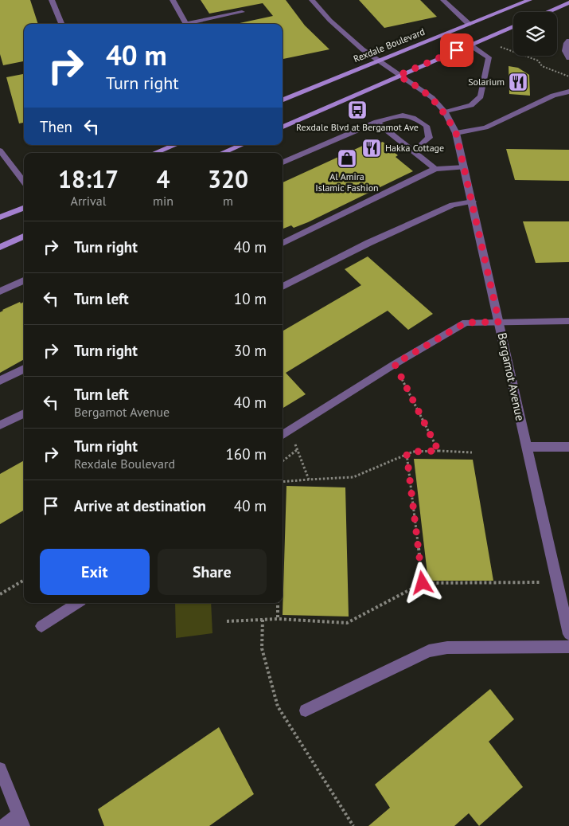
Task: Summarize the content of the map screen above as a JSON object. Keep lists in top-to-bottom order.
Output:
{
  "streets": {
    "main road": ["Rexdale Boulevard"],
    "street": ["Bergamot Avenue"]
  },
  "crossings": [
    ["Rexdale Boulevard", "Bergamot Avenue"]
  ],
  "places": {
    "restaurant": ["Solarium", "Hakka Cottage"],
    "bus stop": ["Rexdale Blvd at Bergamot Ave"],
    "shop": ["Al Amira Islamic Fashion"]
  },
  "page": {
    "turn": ["40 m", "Turn right"],
    "then": "Then",
    "eta": [
      "18:17",
      "Arrival",
      "4",
      "min",
      "320",
      "m"
    ],
    "list": [
      {
        "name": "Turn right",
        "value": "40 m"
      },
      {
        "name": "Turn left",
        "value": "10 m"
      },
      {
        "name": "Turn right",
        "value": "30 m"
      },
      {
        "name": "Turn left",
        "note": "Bergamot Avenue",
        "value": "40 m"
      },
      {
        "name": "Turn right",
        "note": "Rexdale Boulevard",
        "value": "160 m"
      },
      {
        "name": "Arrive at destination",
        "value": "40 m"
      }
    ],
    "buttons": ["Exit", "Share"]
  }
}
